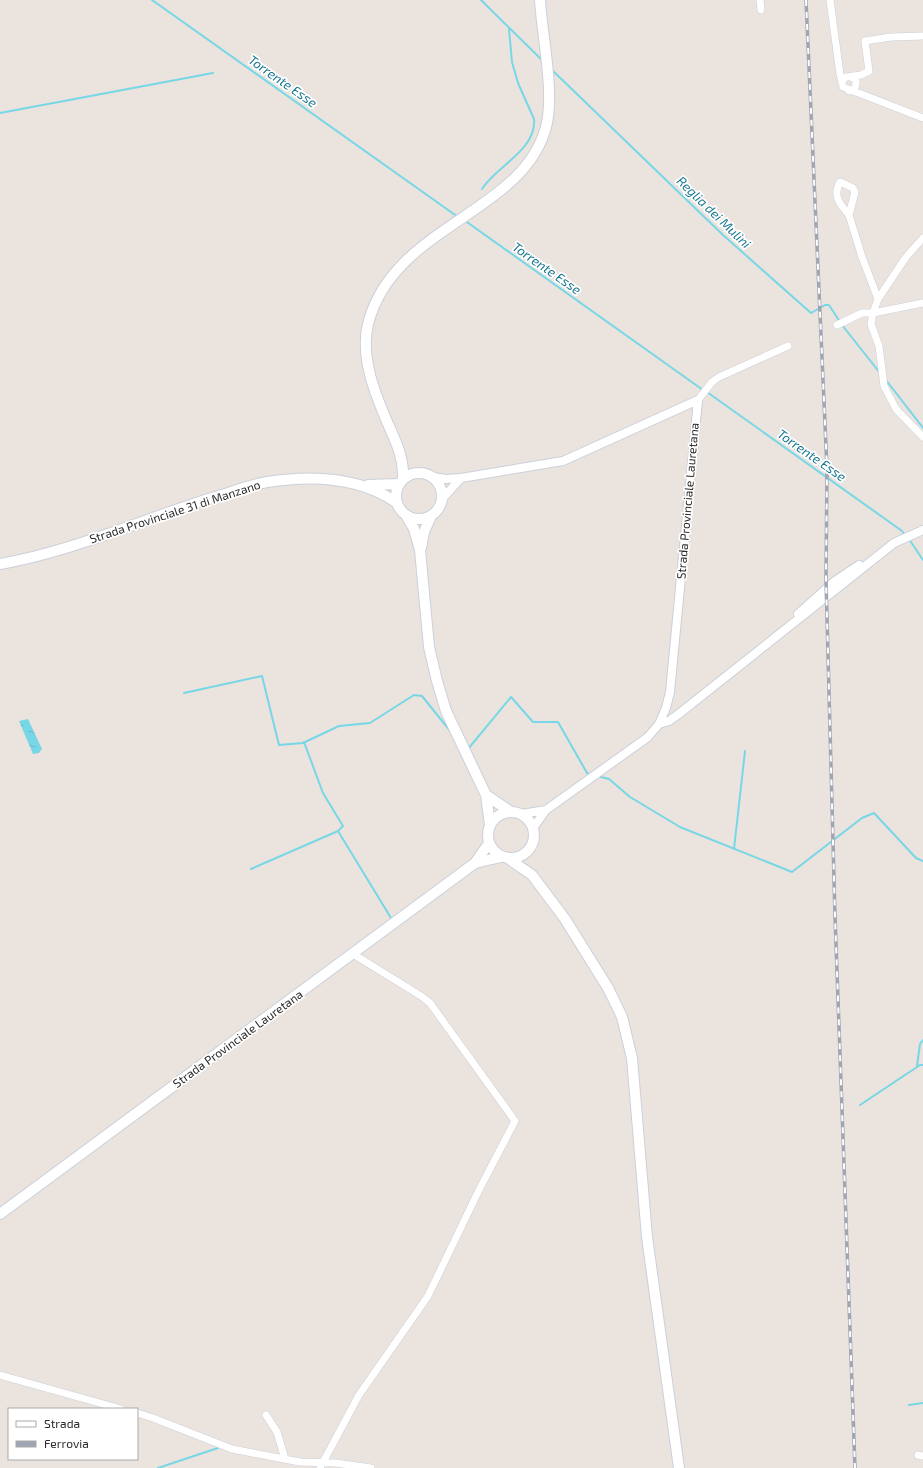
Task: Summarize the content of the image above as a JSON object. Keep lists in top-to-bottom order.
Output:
{
  "streets": {
    "main road": ["Strada Provinciale Lauretana", "Strada Provinciale 31 di Manzano"]
  },
  "water": ["Torrente Esse", "Reglia dei Mulini"],
  "legend": ["Strada", "Ferrovia"]
}
